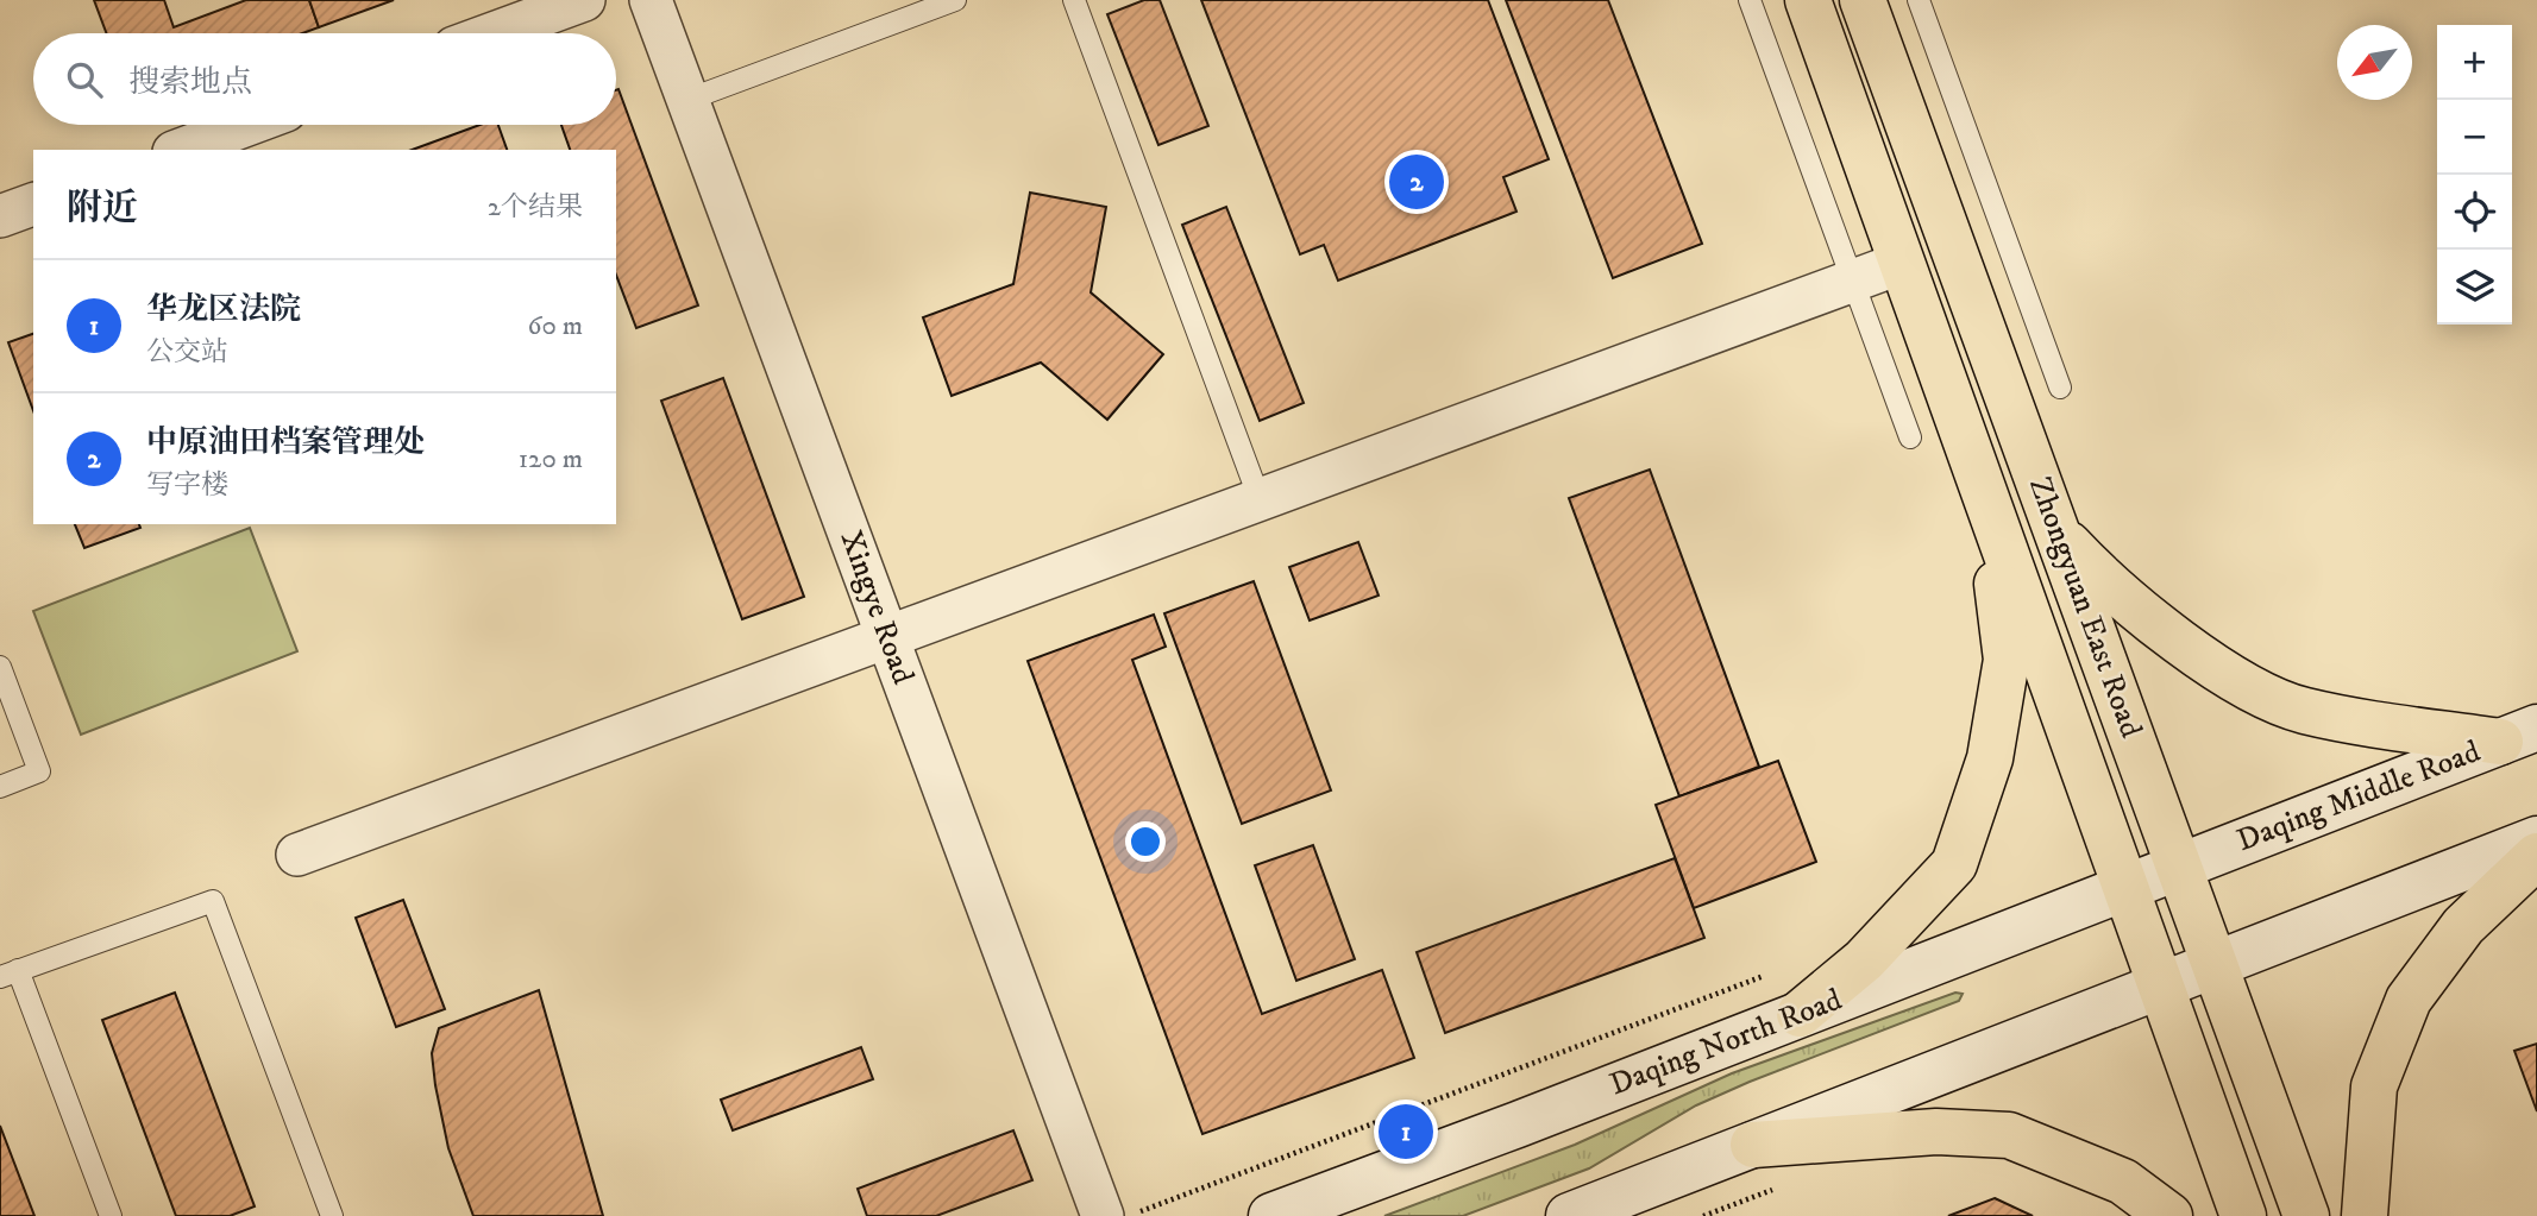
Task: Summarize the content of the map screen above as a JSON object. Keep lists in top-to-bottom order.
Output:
{
  "streets": {
    "main road": ["Zhongyuan East Road", "Daqing Middle Road", "Daqing North Road"],
    "street": ["Xingye Road"]
  },
  "crossings": [
    ["Zhongyuan East Road", "Daqing Middle Road"],
    ["Zhongyuan East Road", "Daqing North Road"],
    ["Daqing Middle Road", "Daqing North Road"]
  ],
  "north": "bottom left",
  "page": {
    "map_buttons": ["+", "−"],
    "search": "搜索地点",
    "pins": ["2", "1"],
    "heading": ["附近", "2个结果"],
    "list": [
      {
        "mark": "1",
        "name": "华龙区法院",
        "note": "公交站",
        "value": "60 m"
      },
      {
        "mark": "2",
        "name": "中原油田档案管理处",
        "note": "写字楼",
        "value": "120 m"
      }
    ]
  }
}
